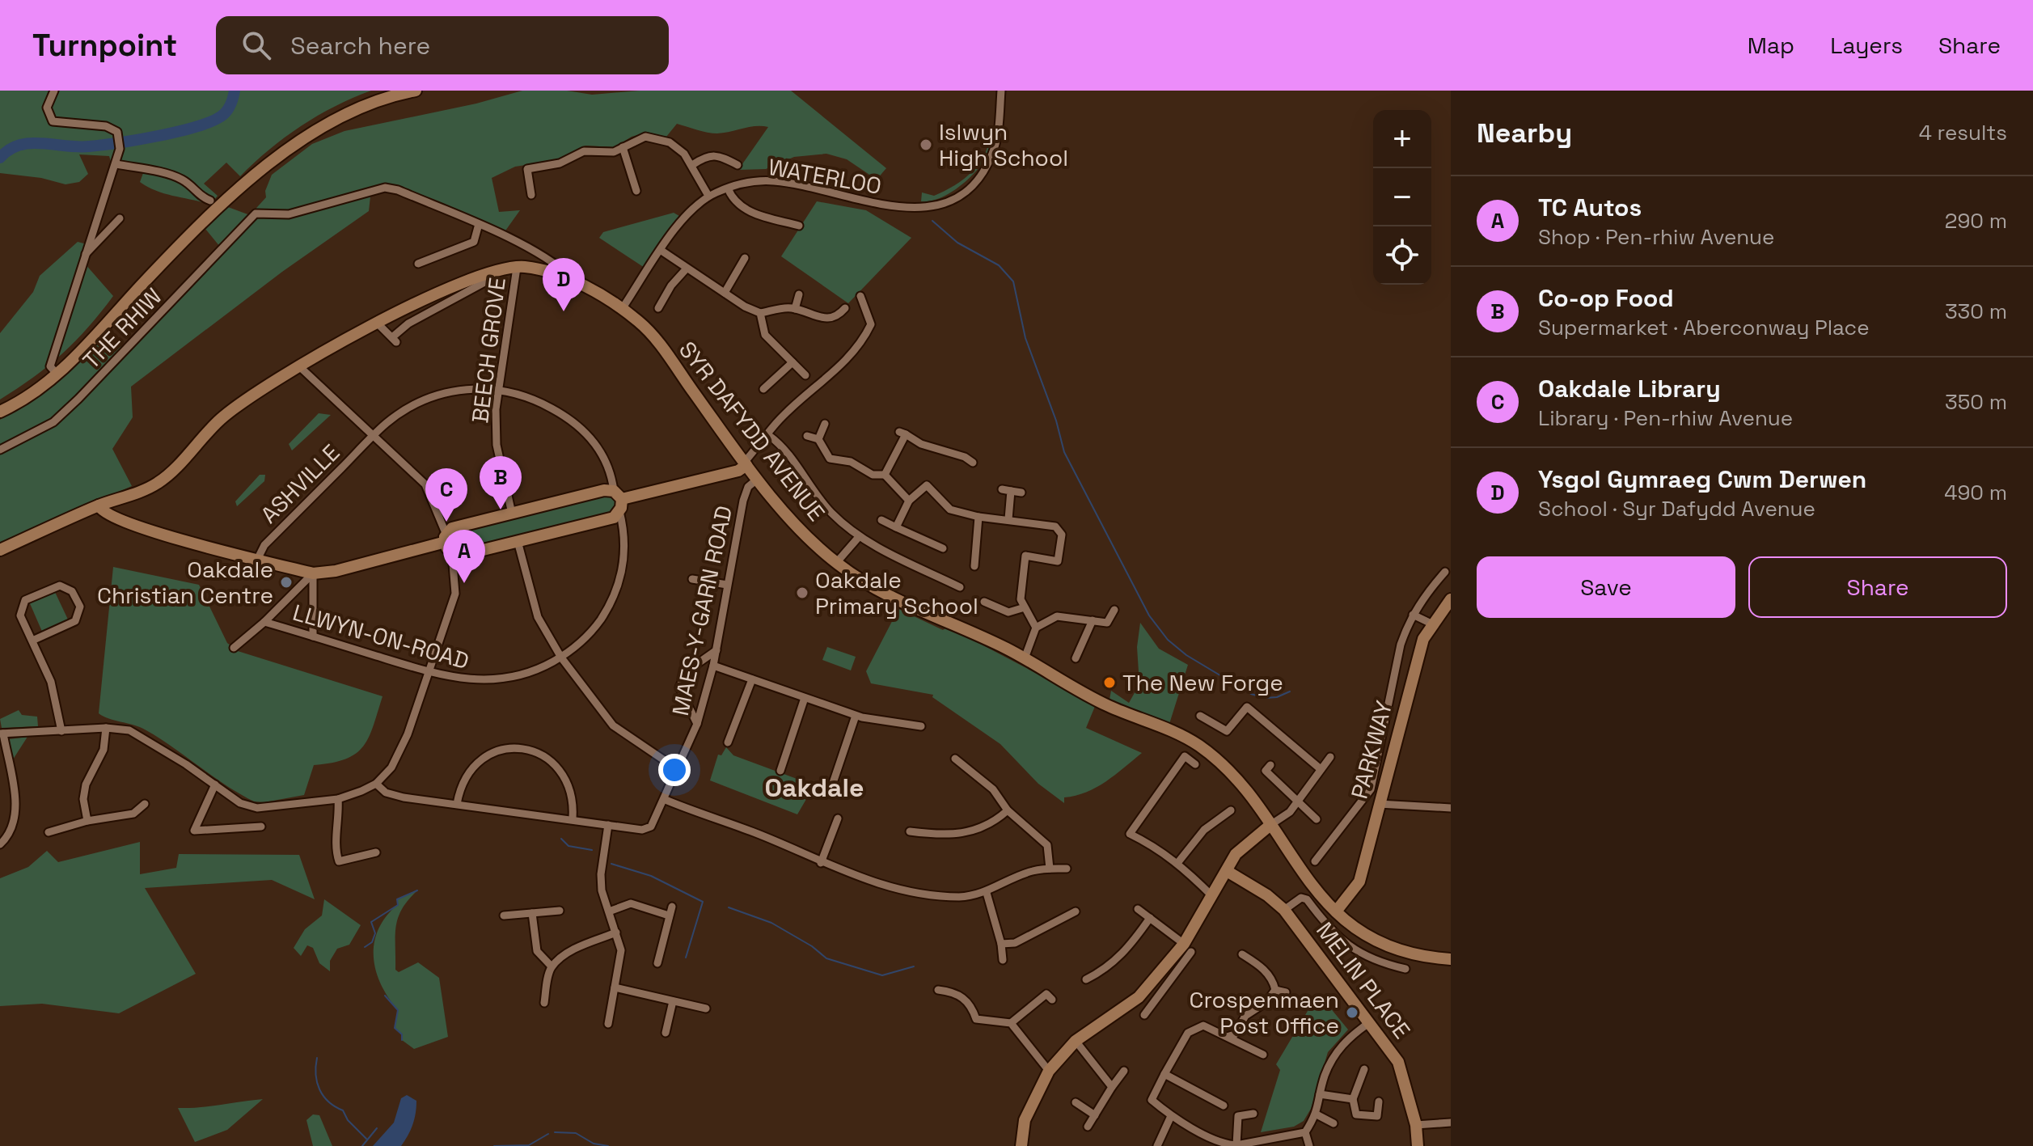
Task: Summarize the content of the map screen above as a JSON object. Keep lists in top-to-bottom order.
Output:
{
  "streets": {
    "street": [
      "WATERLOO",
      "THE RHIW",
      "BEECH GROVE",
      "SYR DAFYDD AVENUE",
      "ASHVILLE",
      "MAES-Y-GARN ROAD",
      "LLWYN-ON-ROAD",
      "PARKWAY",
      "MELIN PLACE"
    ]
  },
  "crossings": [
    ["WATERLOO", "SYR DAFYDD AVENUE"],
    ["BEECH GROVE", "SYR DAFYDD AVENUE"],
    ["BEECH GROVE", "ASHVILLE"],
    ["SYR DAFYDD AVENUE", "MAES-Y-GARN ROAD"],
    ["SYR DAFYDD AVENUE", "PARKWAY"]
  ],
  "districts": ["Oakdale"],
  "places": [
    "Islwyn High School",
    "Oakdale Christian Centre",
    "Oakdale Primary School",
    "The New Forge",
    "Crospenmaen Post Office"
  ],
  "page": {
    "header": "Turnpoint",
    "search": "Search here",
    "nav": ["Map", "Layers", "Share"],
    "heading": ["Nearby", "4 results"],
    "map_buttons": ["+", "−"],
    "list": [
      {
        "mark": "A",
        "name": "TC Autos",
        "note": "Shop · Pen-rhiw Avenue",
        "value": "290 m"
      },
      {
        "mark": "B",
        "name": "Co-op Food",
        "note": "Supermarket · Aberconway Place",
        "value": "330 m"
      },
      {
        "mark": "C",
        "name": "Oakdale Library",
        "note": "Library · Pen-rhiw Avenue",
        "value": "350 m"
      },
      {
        "mark": "D",
        "name": "Ysgol Gymraeg Cwm Derwen",
        "note": "School · Syr Dafydd Avenue",
        "value": "490 m"
      }
    ],
    "pins": [
      "D",
      "B",
      "C",
      "A"
    ],
    "buttons": ["Save", "Share"]
  }
}
